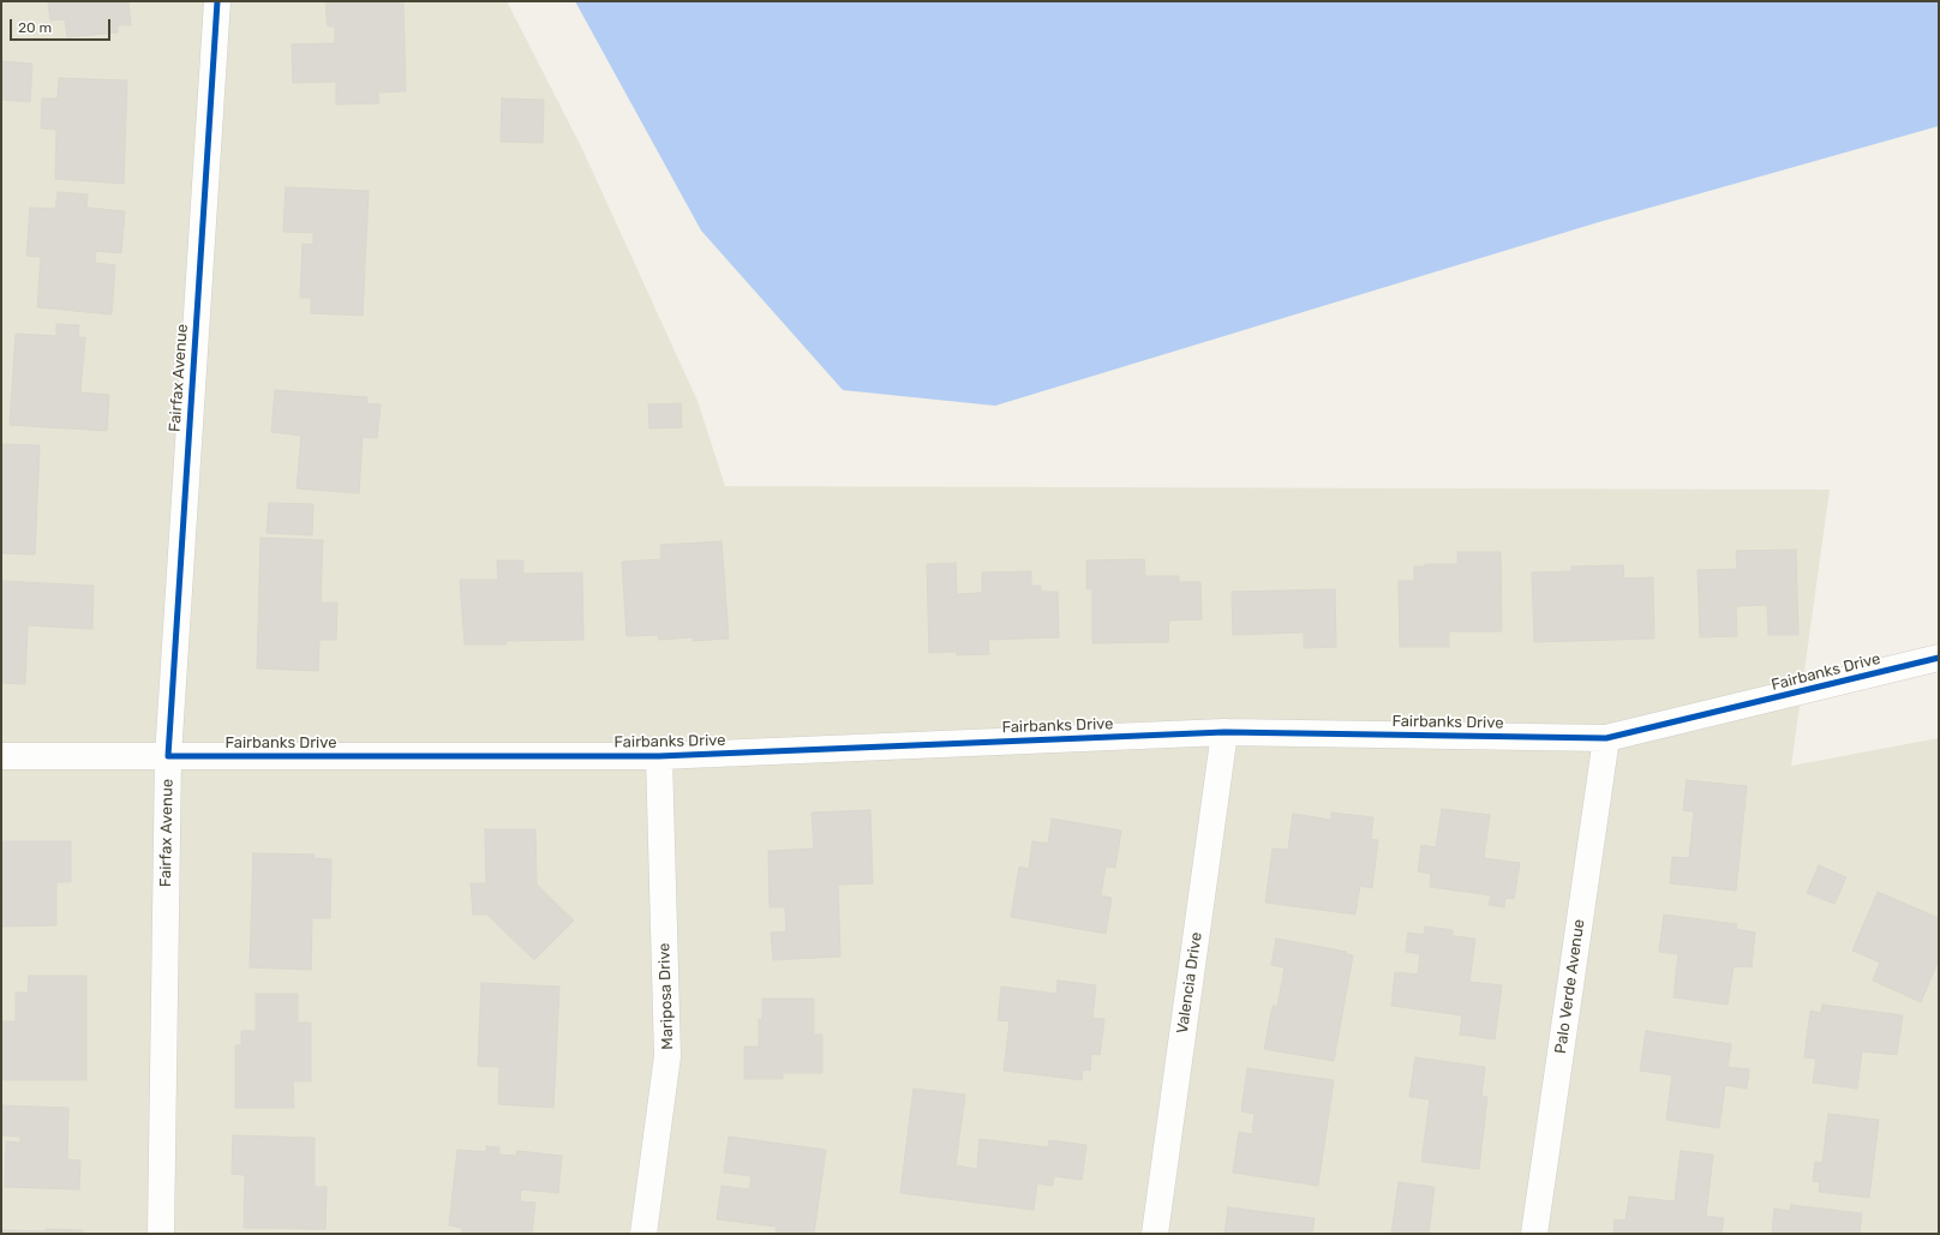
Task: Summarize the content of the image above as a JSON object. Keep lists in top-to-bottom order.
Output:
{
  "streets": {
    "street": [
      "Fairfax Avenue",
      "Fairbanks Drive",
      "Valencia Drive",
      "Palo Verde Avenue",
      "Mariposa Drive"
    ]
  },
  "crossings": [
    ["Fairfax Avenue", "Fairbanks Drive"],
    ["Fairbanks Drive", "Valencia Drive"],
    ["Fairbanks Drive", "Palo Verde Avenue"],
    ["Fairbanks Drive", "Mariposa Drive"]
  ],
  "scale_bar": "20 m"
}
